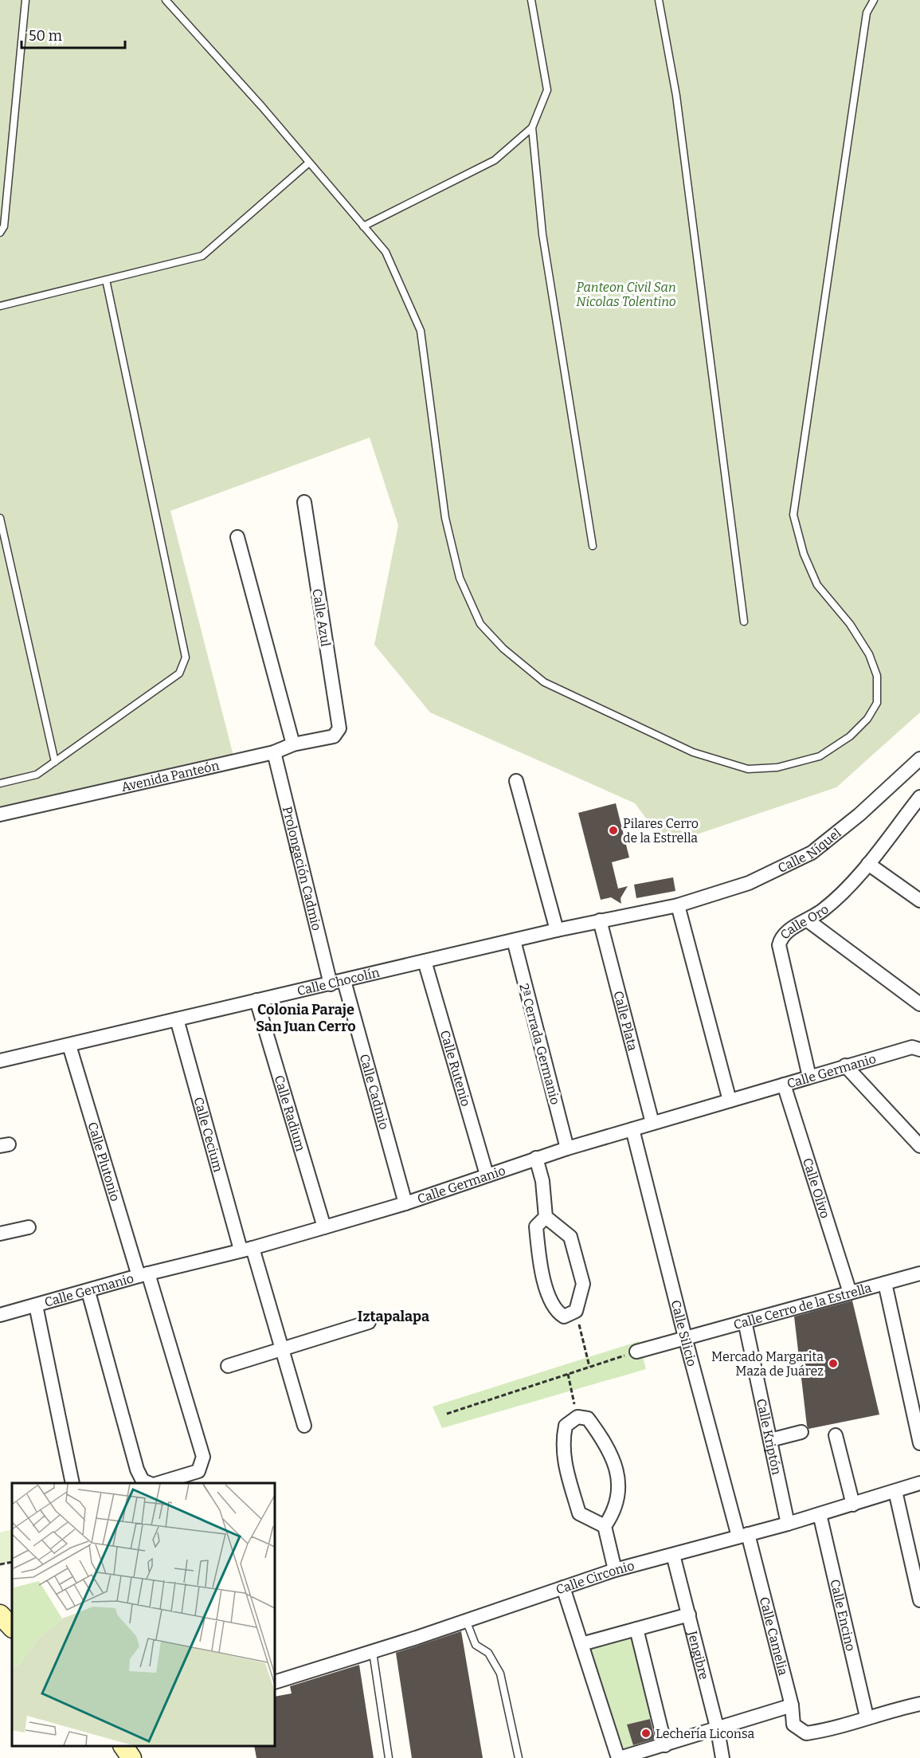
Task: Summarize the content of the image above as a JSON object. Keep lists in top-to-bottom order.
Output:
{
  "streets": {
    "street": [
      "Calle Azul",
      "Avenida Panteón",
      "Calle Níquel",
      "Prolongación Cadmio",
      "Calle Oro",
      "Calle Chocolín",
      "Calle Plata",
      "2ª Cerrada Germanio",
      "Calle Rutenio",
      "Calle Germanio",
      "Calle Cadmio",
      "Calle Radium",
      "Calle Cecium",
      "Calle Plutonio",
      "Calle Olivo",
      "Calle Cerro de la Estrella",
      "Calle Silicio",
      "Calle Kriptón",
      "Calle Circonio",
      "Calle Encino",
      "Calle Camelia",
      "Jengibre"
    ]
  },
  "crossings": [
    ["Calle Azul", "Avenida Panteón"],
    ["Avenida Panteón", "Prolongación Cadmio"],
    ["Calle Níquel", "Calle Chocolín"],
    ["Prolongación Cadmio", "Calle Chocolín"],
    ["Calle Oro", "Calle Germanio"],
    ["Calle Chocolín", "Calle Plata"],
    ["Calle Chocolín", "2ª Cerrada Germanio"],
    ["Calle Chocolín", "Calle Rutenio"],
    ["Calle Chocolín", "Calle Cadmio"],
    ["Calle Chocolín", "Calle Radium"],
    ["Calle Chocolín", "Calle Cecium"],
    ["Calle Chocolín", "Calle Plutonio"],
    ["Calle Plata", "Calle Germanio"],
    ["2ª Cerrada Germanio", "Calle Germanio"],
    ["Calle Rutenio", "Calle Germanio"],
    ["Calle Germanio", "Calle Cadmio"],
    ["Calle Germanio", "Calle Radium"],
    ["Calle Germanio", "Calle Cecium"],
    ["Calle Germanio", "Calle Plutonio"],
    ["Calle Germanio", "Calle Olivo"],
    ["Calle Germanio", "Calle Silicio"],
    ["Calle Olivo", "Calle Cerro de la Estrella"],
    ["Calle Cerro de la Estrella", "Calle Silicio"],
    ["Calle Cerro de la Estrella", "Calle Kriptón"],
    ["Calle Silicio", "Calle Circonio"],
    ["Calle Silicio", "Calle Camelia"],
    ["Calle Kriptón", "Calle Circonio"],
    ["Calle Circonio", "Calle Encino"],
    ["Calle Circonio", "Calle Camelia"],
    ["Calle Circonio", "Jengibre"],
    ["Calle Encino", "Calle Camelia"]
  ],
  "districts": ["Colonia Paraje San Juan Cerro", "Iztapalapa"],
  "parks": ["Panteon Civil San Nicolas Tolentino"],
  "places": ["Pilares Cerro de la Estrella", "Mercado Margarita Maza de Juárez", "Lechería Liconsa"],
  "scale_bar": "50 m"
}
